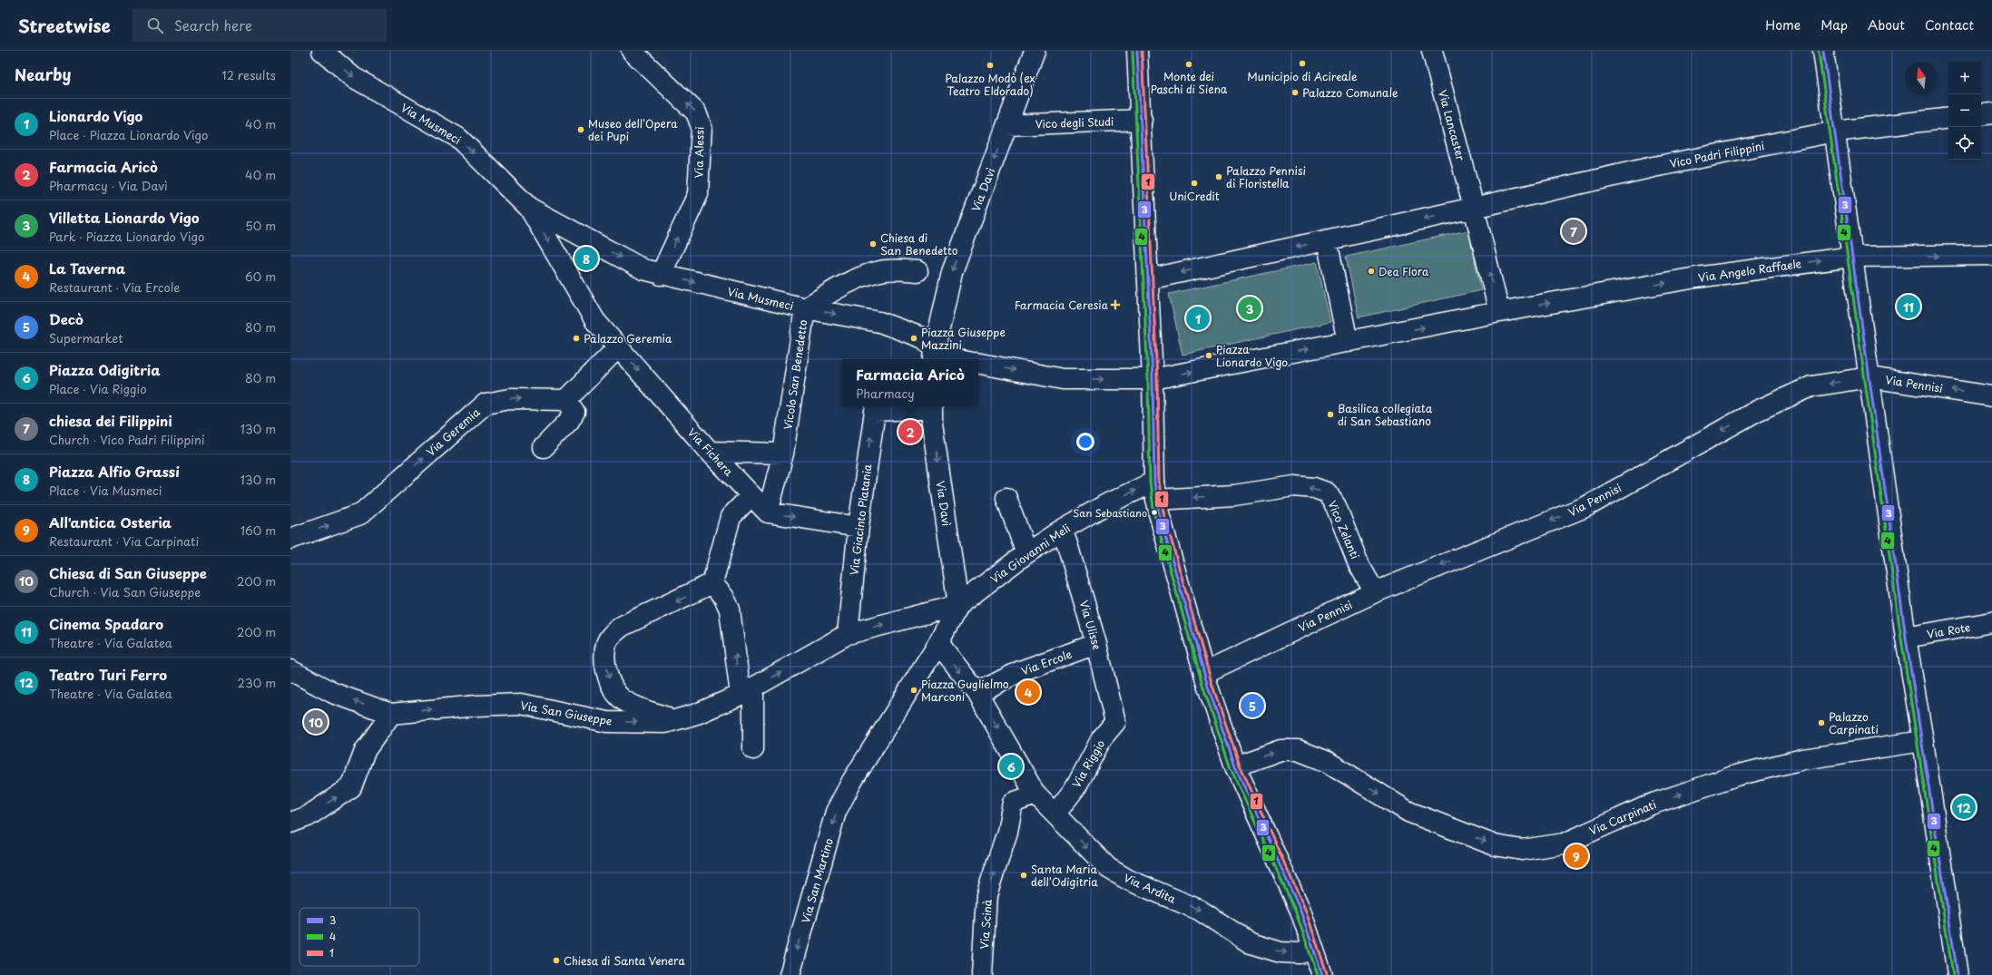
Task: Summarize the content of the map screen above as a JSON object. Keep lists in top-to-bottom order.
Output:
{
  "streets": {
    "street": [
      "Vico degli Studi",
      "Via Musmeci",
      "Via Lancaster",
      "Via Alessi",
      "Vico Padri Filippini",
      "Via Davì",
      "Via Angelo Raffaele",
      "Vicolo San Benedetto",
      "Via Pennisi",
      "Via Geremia",
      "Via Fichera",
      "Via Giacinto Platania",
      "Vico Zelanti",
      "Via Giovanni Meli",
      "Via Ulisse",
      "Via Rote",
      "Via Ercole",
      "Via San Giuseppe",
      "Via Riggio",
      "Via Carpinati",
      "Via San Martino",
      "Via Ardita",
      "Via Scinà"
    ]
  },
  "crossings": [
    ["Vico degli Studi", "Via Davì"],
    ["Via Musmeci", "Via Alessi"],
    ["Via Musmeci", "Via Davì"],
    ["Via Musmeci", "Vicolo San Benedetto"],
    ["Via Musmeci", "Via Fichera"],
    ["Via Lancaster", "Vico Padri Filippini"],
    ["Via Lancaster", "Via Angelo Raffaele"],
    ["Via Davì", "Via Giacinto Platania"],
    ["Via Davì", "Via Giovanni Meli"],
    ["Via Davì", "Via San Giuseppe"],
    ["Via Davì", "Via San Martino"],
    ["Vicolo San Benedetto", "Via Fichera"],
    ["Via Pennisi", "Vico Zelanti"],
    ["Via Giacinto Platania", "Via San Giuseppe"],
    ["Vico Zelanti", "Via Giovanni Meli"],
    ["Via Giovanni Meli", "Via Ulisse"],
    ["Via Giovanni Meli", "Via San Giuseppe"],
    ["Via Giovanni Meli", "Via San Martino"],
    ["Via Ulisse", "Via Ercole"],
    ["Via Ulisse", "Via Riggio"],
    ["Via Ercole", "Via Ardita"],
    ["Via San Giuseppe", "Via San Martino"],
    ["Via Riggio", "Via Ardita"],
    ["Via San Martino", "Via Ardita"],
    ["Via Ardita", "Via Scinà"]
  ],
  "one_way": [
    "Via Musmeci",
    "Via Alessi",
    "Vico Padri Filippini",
    "Via Angelo Raffaele",
    "Via Pennisi",
    "Via Geremia",
    "Via Fichera",
    "Vico Zelanti",
    "Via Giovanni Meli",
    "Via Carpinati",
    "Via San Martino",
    "Via Ardita",
    "Via Scinà"
  ],
  "places": {
    "other": [
      "Municipio di Acireale",
      "Monte dei Paschi di Siena",
      "Palazzo Modò (ex Teatro Eldorado)",
      "Palazzo Comunale",
      "Museo dell'Opera dei Pupi",
      "Palazzo Pennisi di Floristella",
      "UniCredit",
      "Chiesa di San Benedetto",
      "Dea Flora",
      "Palazzo Geremia",
      "Piazza Giuseppe Mazzini",
      "Piazza Lionardo Vigo",
      "Basilica collegiata di San Sebastiano",
      "San Sebastiano",
      "Piazza Guglielmo Marconi",
      "Palazzo Carpinati",
      "Santa Maria dell'Odigitria",
      "Chiesa di Santa Venera"
    ],
    "health": ["Farmacia Ceresia"]
  },
  "lines": ["transit line 3", "transit line 4", "transit line 1"],
  "legend": ["3", "4", "1"],
  "north": "top",
  "page": {
    "header": "Streetwise",
    "search": "Search here",
    "nav": [
      "Home",
      "Map",
      "About",
      "Contact"
    ],
    "heading": ["Nearby", "12 results"],
    "map_buttons": ["+", "−"],
    "list": [
      {
        "mark": "1",
        "name": "Lionardo Vigo",
        "note": "Place · Piazza Lionardo Vigo",
        "value": "40 m"
      },
      {
        "mark": "2",
        "name": "Farmacia Aricò",
        "note": "Pharmacy · Via Davì",
        "value": "40 m"
      },
      {
        "mark": "3",
        "name": "Villetta Lionardo Vigo",
        "note": "Park · Piazza Lionardo Vigo",
        "value": "50 m"
      },
      {
        "mark": "4",
        "name": "La Taverna",
        "note": "Restaurant · Via Ercole",
        "value": "60 m"
      },
      {
        "mark": "5",
        "name": "Decò",
        "note": "Supermarket",
        "value": "80 m"
      },
      {
        "mark": "6",
        "name": "Piazza Odigitria",
        "note": "Place · Via Riggio",
        "value": "80 m"
      },
      {
        "mark": "7",
        "name": "chiesa dei Filippini",
        "note": "Church · Vico Padri Filippini",
        "value": "130 m"
      },
      {
        "mark": "8",
        "name": "Piazza Alfio Grassi",
        "note": "Place · Via Musmeci",
        "value": "130 m"
      },
      {
        "mark": "9",
        "name": "All'antica Osteria",
        "note": "Restaurant · Via Carpinati",
        "value": "160 m"
      },
      {
        "mark": "10",
        "name": "Chiesa di San Giuseppe",
        "note": "Church · Via San Giuseppe",
        "value": "200 m"
      },
      {
        "mark": "11",
        "name": "Cinema Spadaro",
        "note": "Theatre · Via Galatea",
        "value": "200 m"
      },
      {
        "mark": "12",
        "name": "Teatro Turi Ferro",
        "note": "Theatre · Via Galatea",
        "value": "230 m"
      }
    ],
    "pins": [
      "7",
      "8",
      "11",
      "3",
      "1",
      "2",
      "4",
      "5",
      "10",
      "6",
      "12",
      "9"
    ],
    "popup": ["Farmacia Aricò", "Pharmacy"]
  }
}
